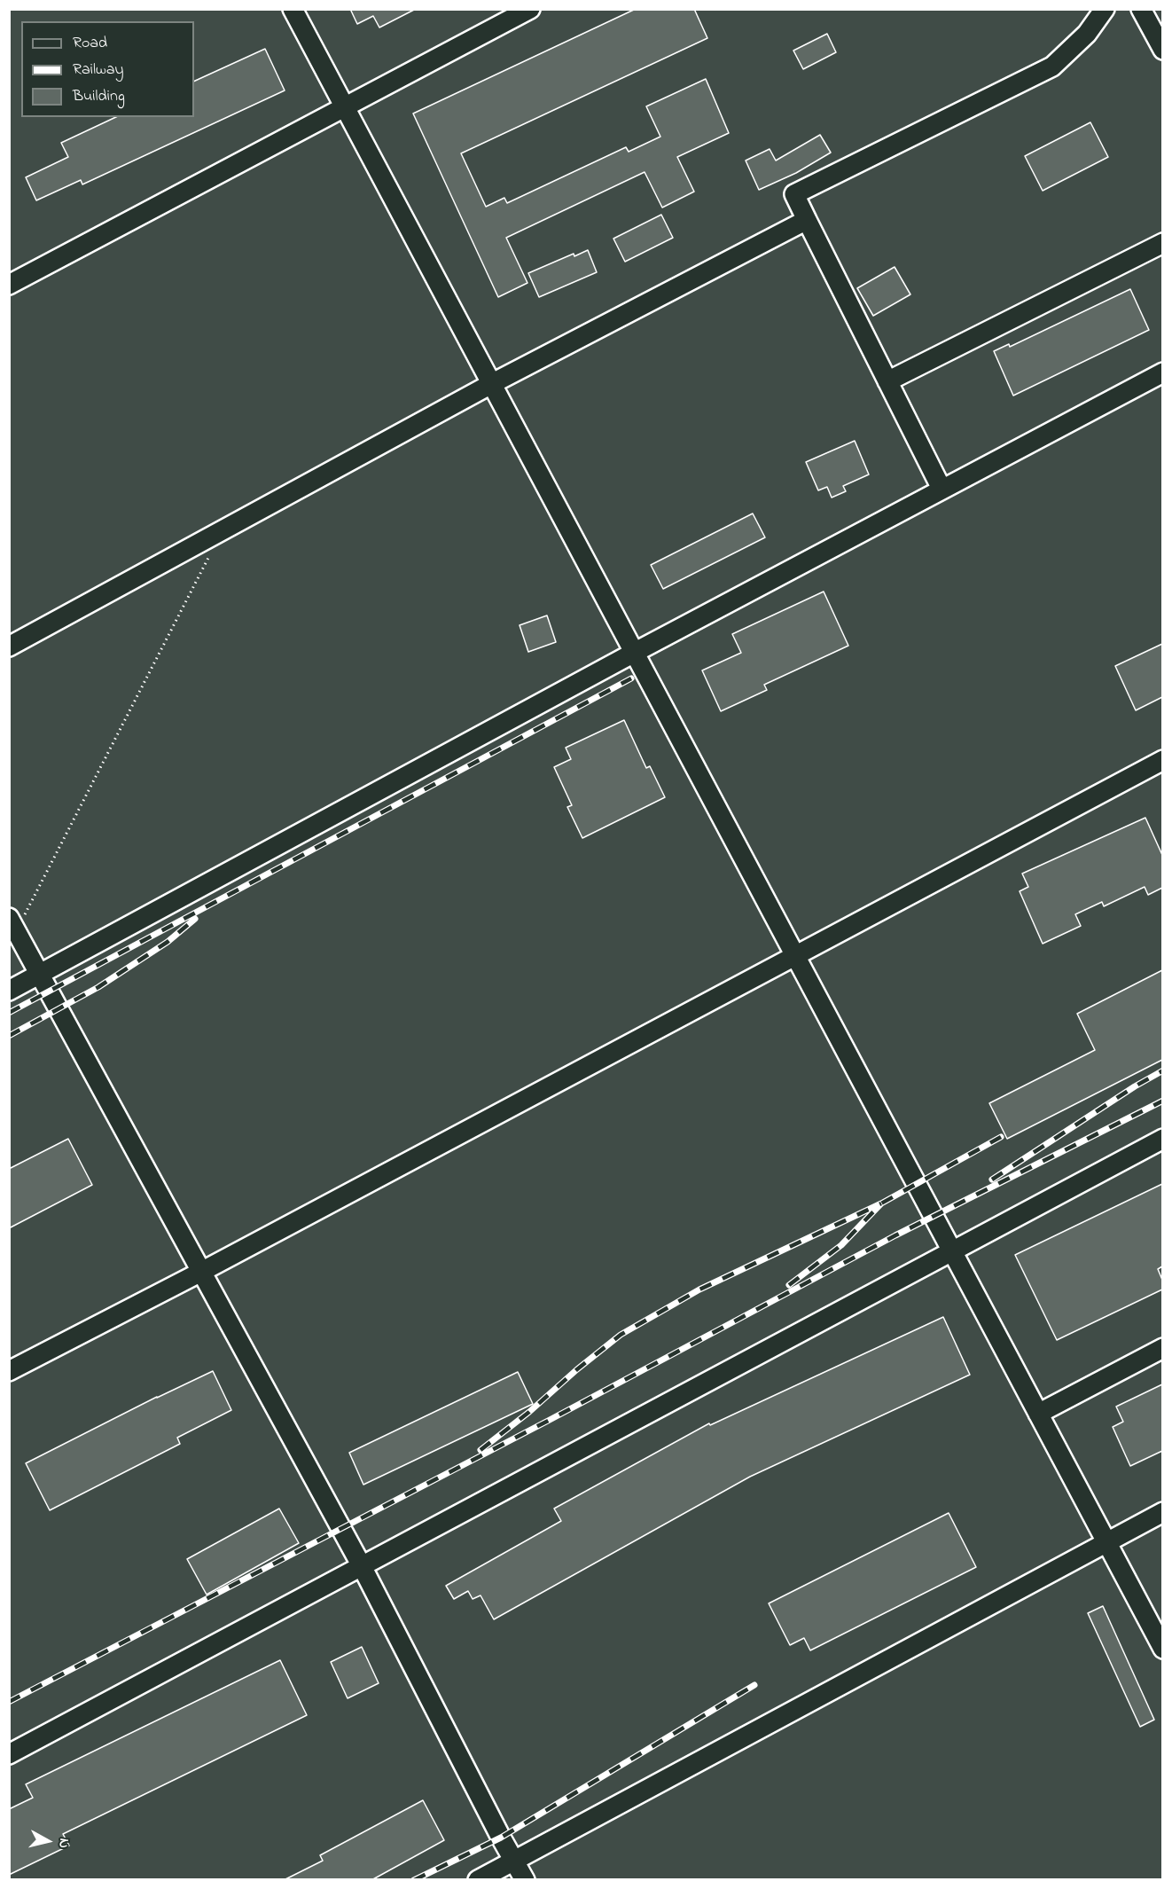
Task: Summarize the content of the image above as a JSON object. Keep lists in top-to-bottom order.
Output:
{
  "legend": ["Road", "Railway", "Building"],
  "north": "right"
}
